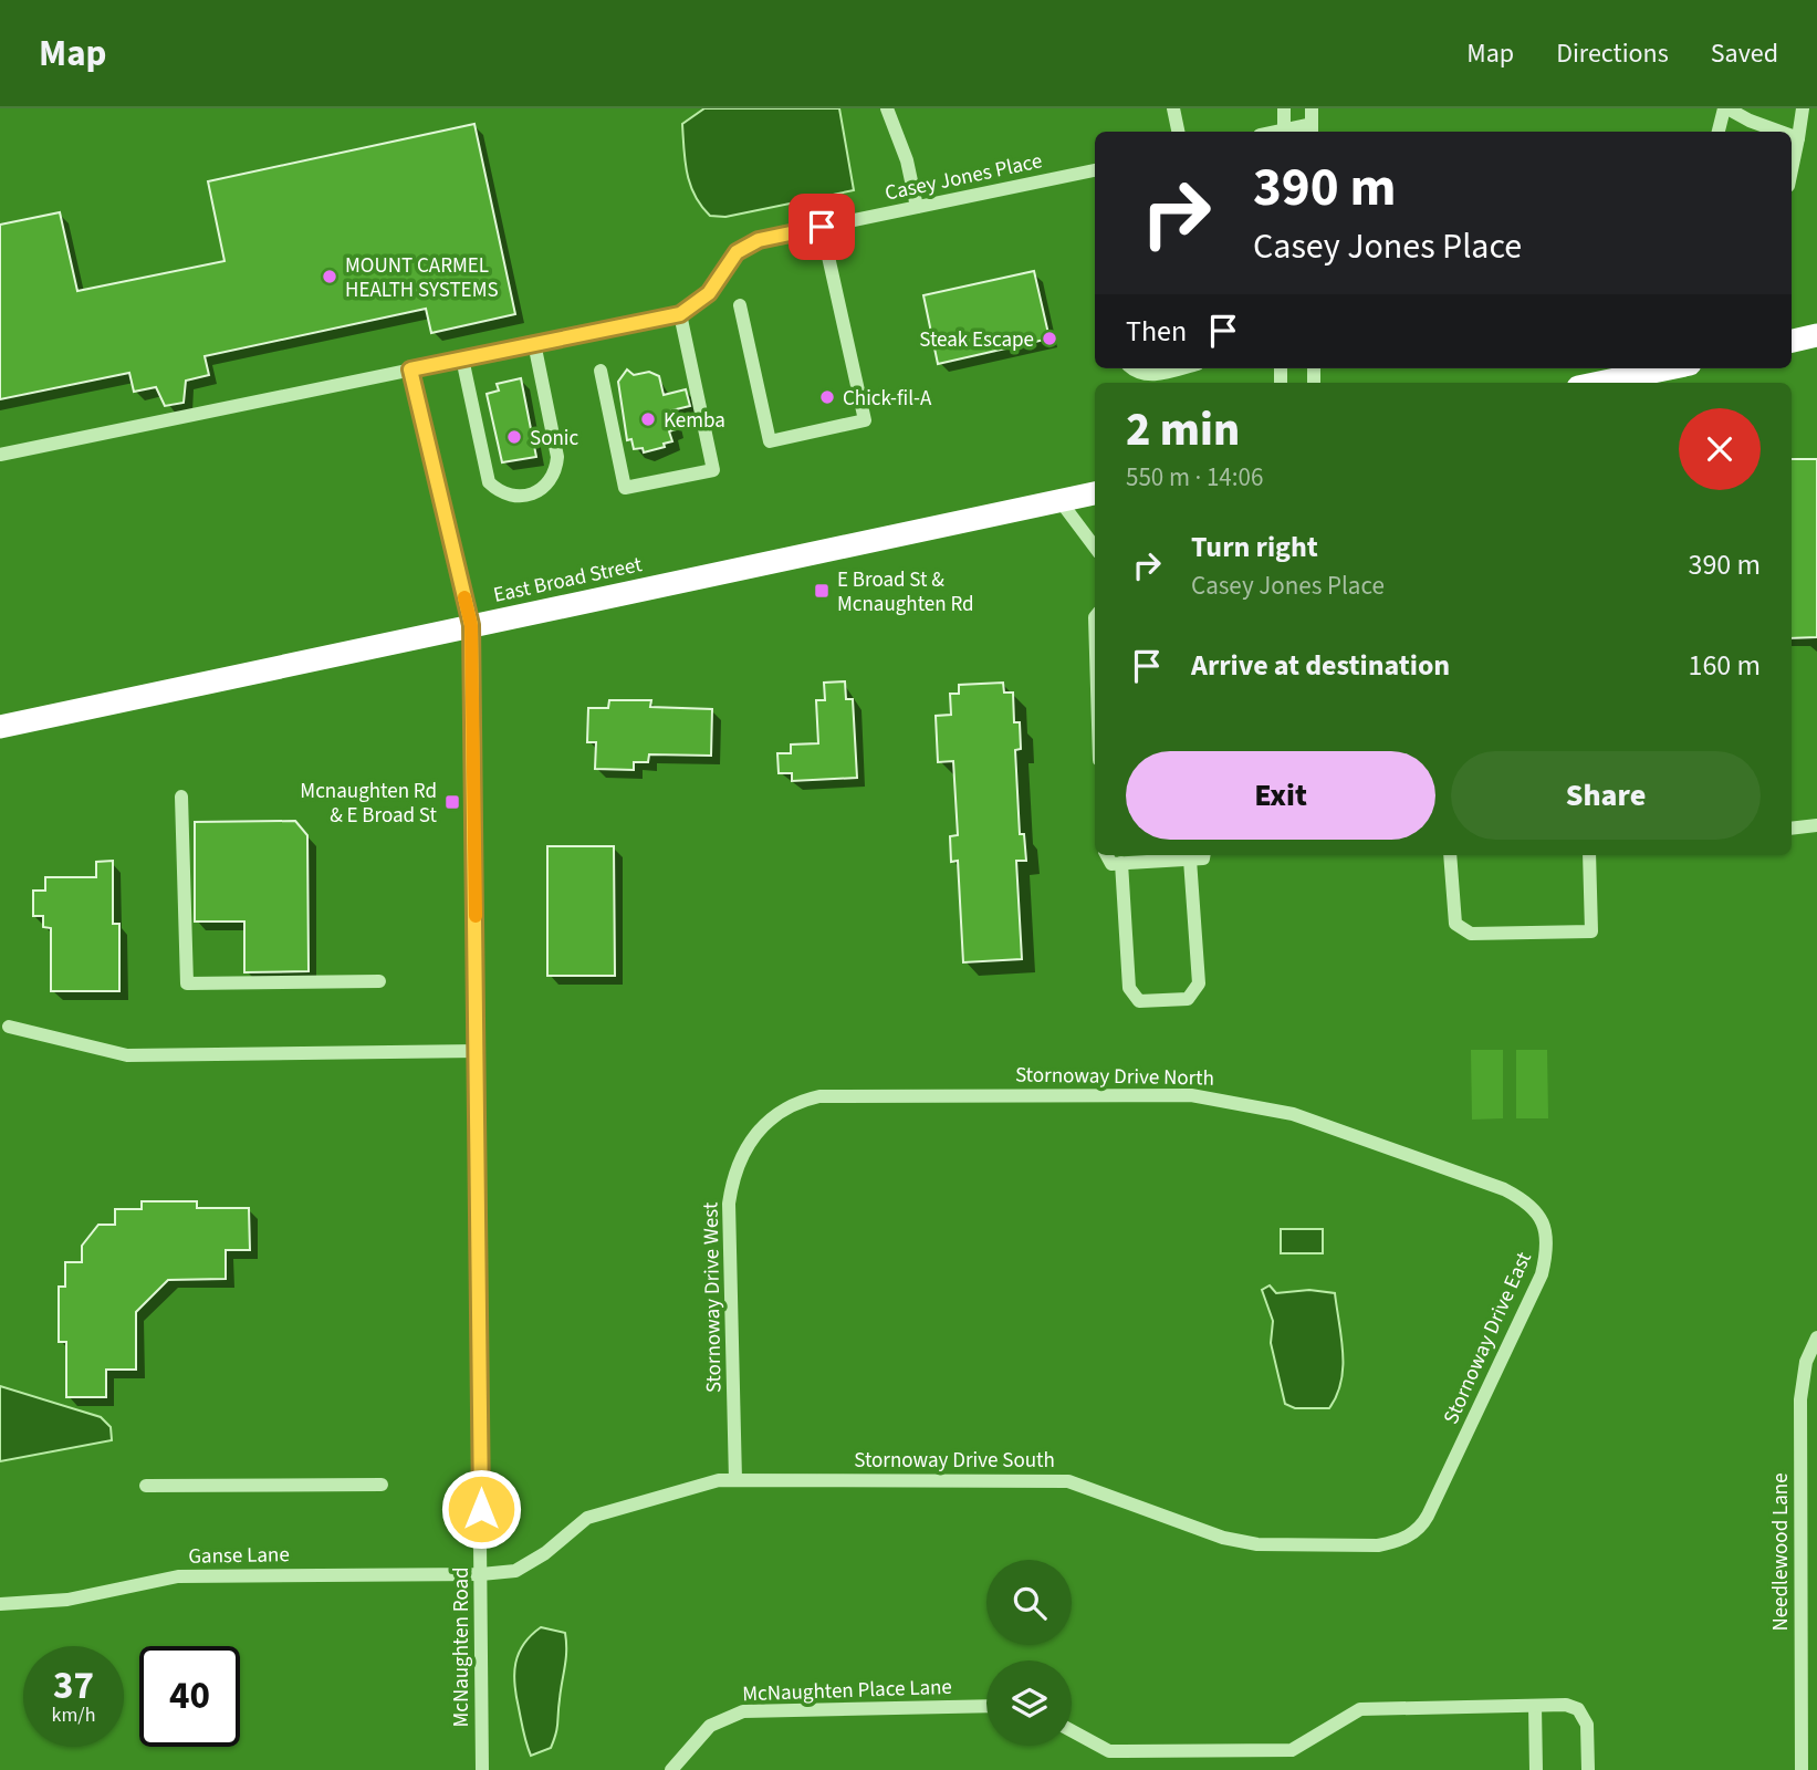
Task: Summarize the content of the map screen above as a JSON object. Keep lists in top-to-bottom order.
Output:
{
  "streets": {
    "highway": ["East Broad Street"],
    "street": [
      "Casey Jones Place",
      "Stornoway Drive North",
      "Stornoway Drive West",
      "Stornoway Drive East",
      "Stornoway Drive South",
      "Needlewood Lane",
      "Ganse Lane",
      "McNaughten Road",
      "McNaughten Place Lane"
    ]
  },
  "crossings": [
    ["Casey Jones Place", "McNaughten Road"],
    ["East Broad Street", "McNaughten Road"],
    ["Stornoway Drive North", "Stornoway Drive West"],
    ["Stornoway Drive North", "Stornoway Drive East"],
    ["Stornoway Drive West", "Stornoway Drive South"],
    ["Stornoway Drive East", "Stornoway Drive South"],
    ["Stornoway Drive South", "Ganse Lane"],
    ["Stornoway Drive South", "McNaughten Road"],
    ["Ganse Lane", "McNaughten Road"]
  ],
  "places": {
    "other": [
      "MOUNT CARMEL HEALTH SYSTEMS",
      "Steak Escape",
      "Chick-fil-A",
      "Kemba",
      "Sonic"
    ],
    "transit": ["E Broad St & Mcnaughten Rd", "Mcnaughten Rd & E Broad St"]
  },
  "page": {
    "header": "Map",
    "nav": ["Map", "Directions", "Saved"],
    "turn": ["390 m", "Casey Jones Place"],
    "then": "Then",
    "heading": ["2 min", "550 m · 14:06"],
    "list": [
      {
        "name": "Turn right",
        "note": "Casey Jones Place",
        "value": "390 m"
      },
      {
        "name": "Arrive at destination",
        "value": "160 m"
      }
    ],
    "buttons": ["Exit", "Share"],
    "speed": "37 km/h",
    "limit": "40"
  }
}
